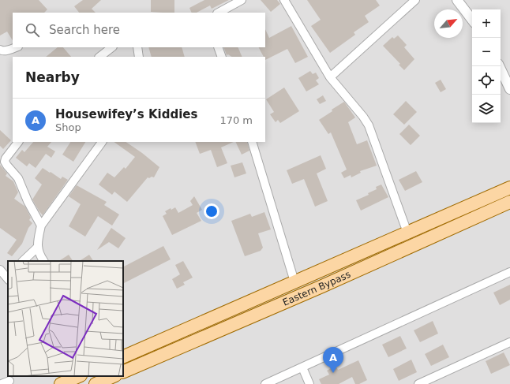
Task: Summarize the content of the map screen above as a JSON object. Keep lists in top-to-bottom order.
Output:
{
  "streets": {
    "main road": ["Eastern Bypass"]
  },
  "north": "top right",
  "page": {
    "map_buttons": ["+", "−"],
    "search": "Search here",
    "heading": "Nearby",
    "list": [
      {
        "mark": "A",
        "name": "Housewifey’s Kiddies",
        "note": "Shop",
        "value": "170 m"
      }
    ],
    "pins": "A"
  }
}
